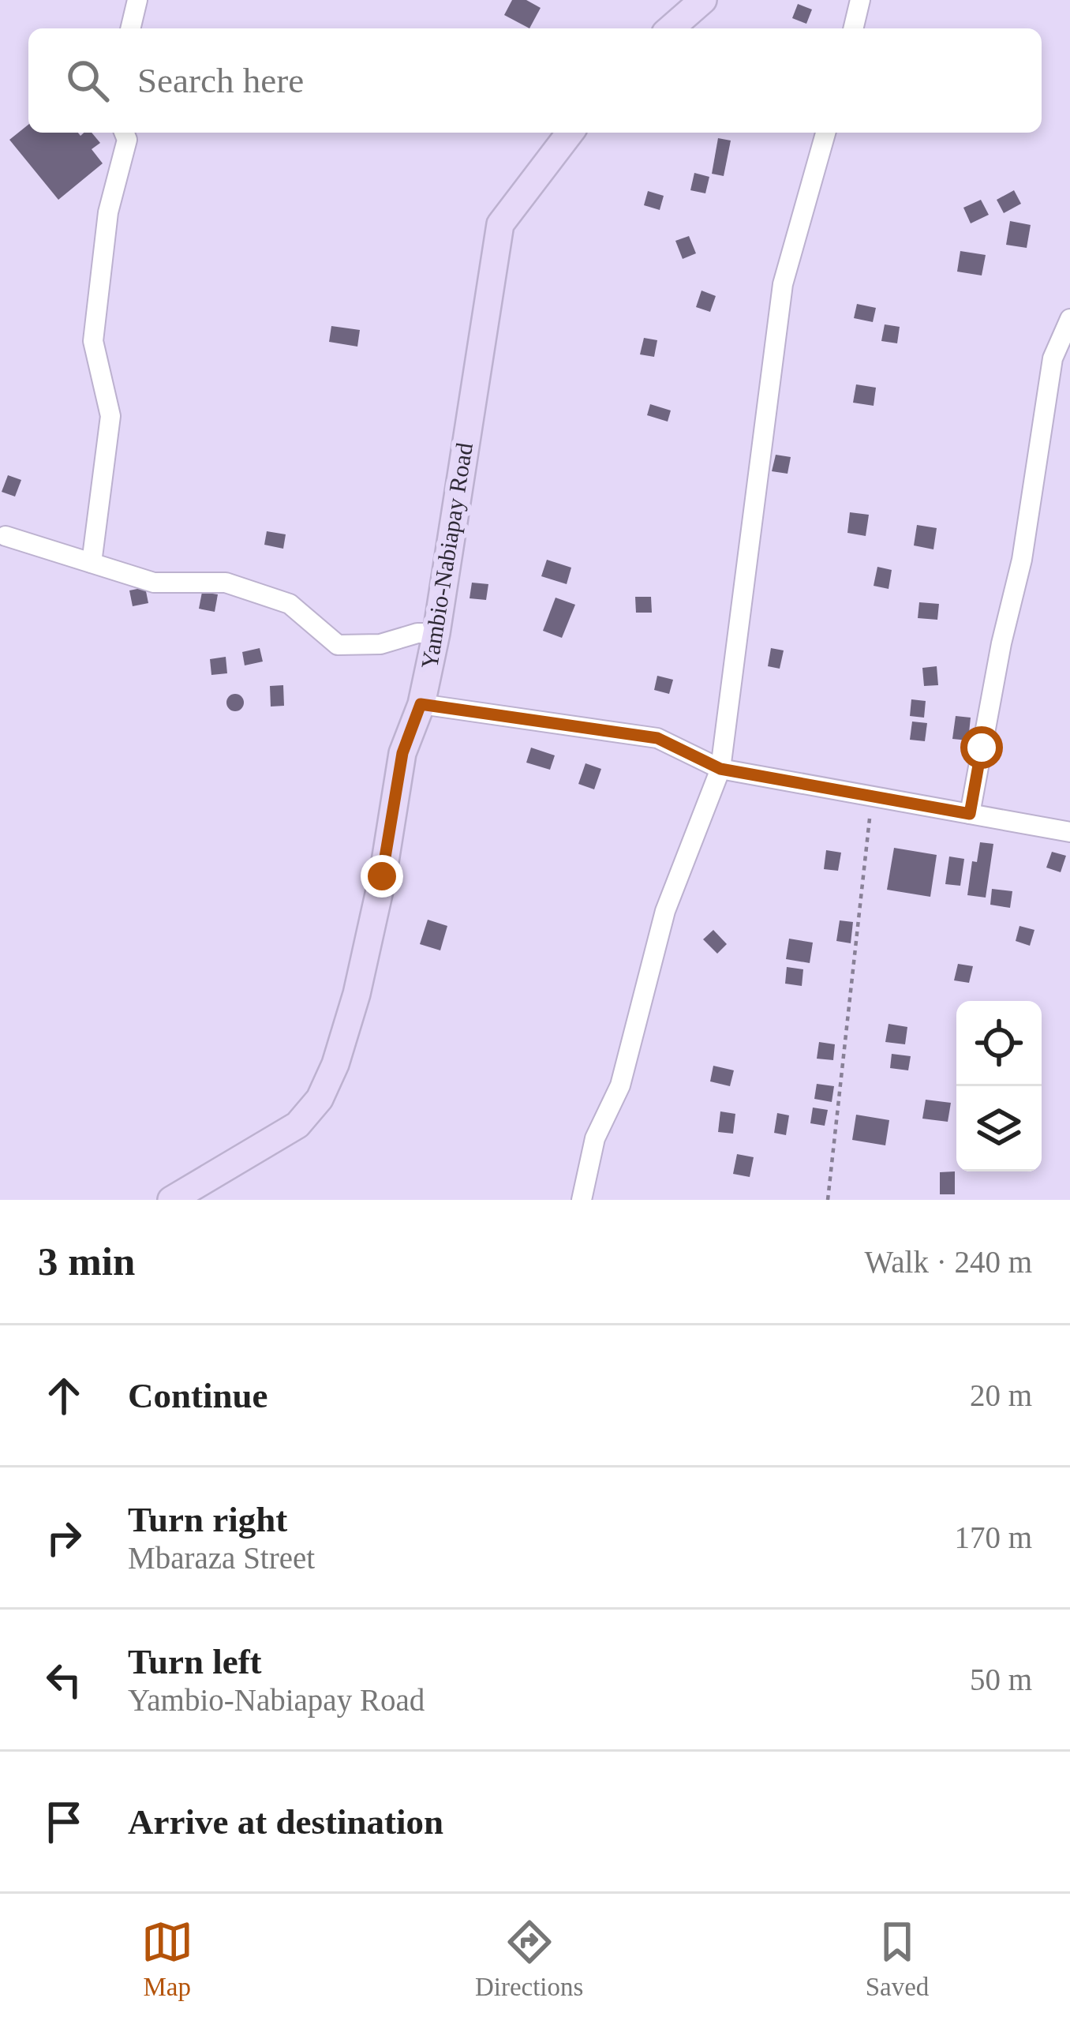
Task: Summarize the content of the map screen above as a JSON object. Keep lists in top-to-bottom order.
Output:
{
  "streets": {
    "main road": ["Yambio-Nabiapay Road"]
  },
  "page": {
    "search": "Search here",
    "heading": ["3 min", "Walk · 240 m"],
    "list": [
      ["Continue", "20 m"],
      ["Turn right", "Mbaraza Street", "170 m"],
      ["Turn left", "Yambio-Nabiapay Road", "50 m"],
      "Arrive at destination"
    ],
    "nav": ["Map", "Directions", "Saved"]
  }
}
